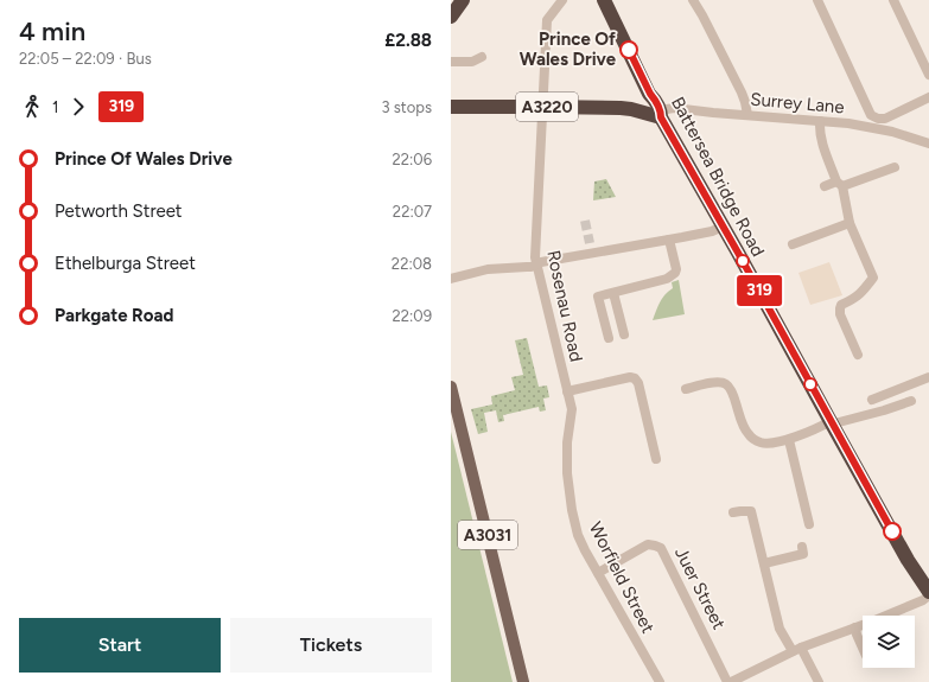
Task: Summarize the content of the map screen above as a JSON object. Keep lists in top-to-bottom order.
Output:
{
  "streets": {
    "highway": ["A3220", "Battersea Bridge Road"],
    "main road": ["A3031"],
    "street": [
      "Surrey Lane",
      "Rosenau Road",
      "Worfield Street",
      "Juer Street"
    ]
  },
  "crossings": [
    ["Surrey Lane", "A3220"],
    ["Surrey Lane", "Battersea Bridge Road"],
    ["A3220", "Battersea Bridge Road"],
    ["A3220", "Rosenau Road"],
    ["Rosenau Road", "Worfield Street"],
    ["Worfield Street", "Juer Street"]
  ],
  "places": ["Prince Of Wales Drive"],
  "lines": ["bus line 319"],
  "page": {
    "heading": ["4 min", "22:05 – 22:09 · Bus", "£2.88"],
    "on_map": "319",
    "legs": ["1", "319", "3 stops"],
    "list": [
      {
        "name": "Prince Of Wales Drive",
        "value": "22:06"
      },
      {
        "name": "Petworth Street",
        "value": "22:07"
      },
      {
        "name": "Ethelburga Street",
        "value": "22:08"
      },
      {
        "name": "Parkgate Road",
        "value": "22:09"
      }
    ],
    "buttons": ["Start", "Tickets"]
  }
}
